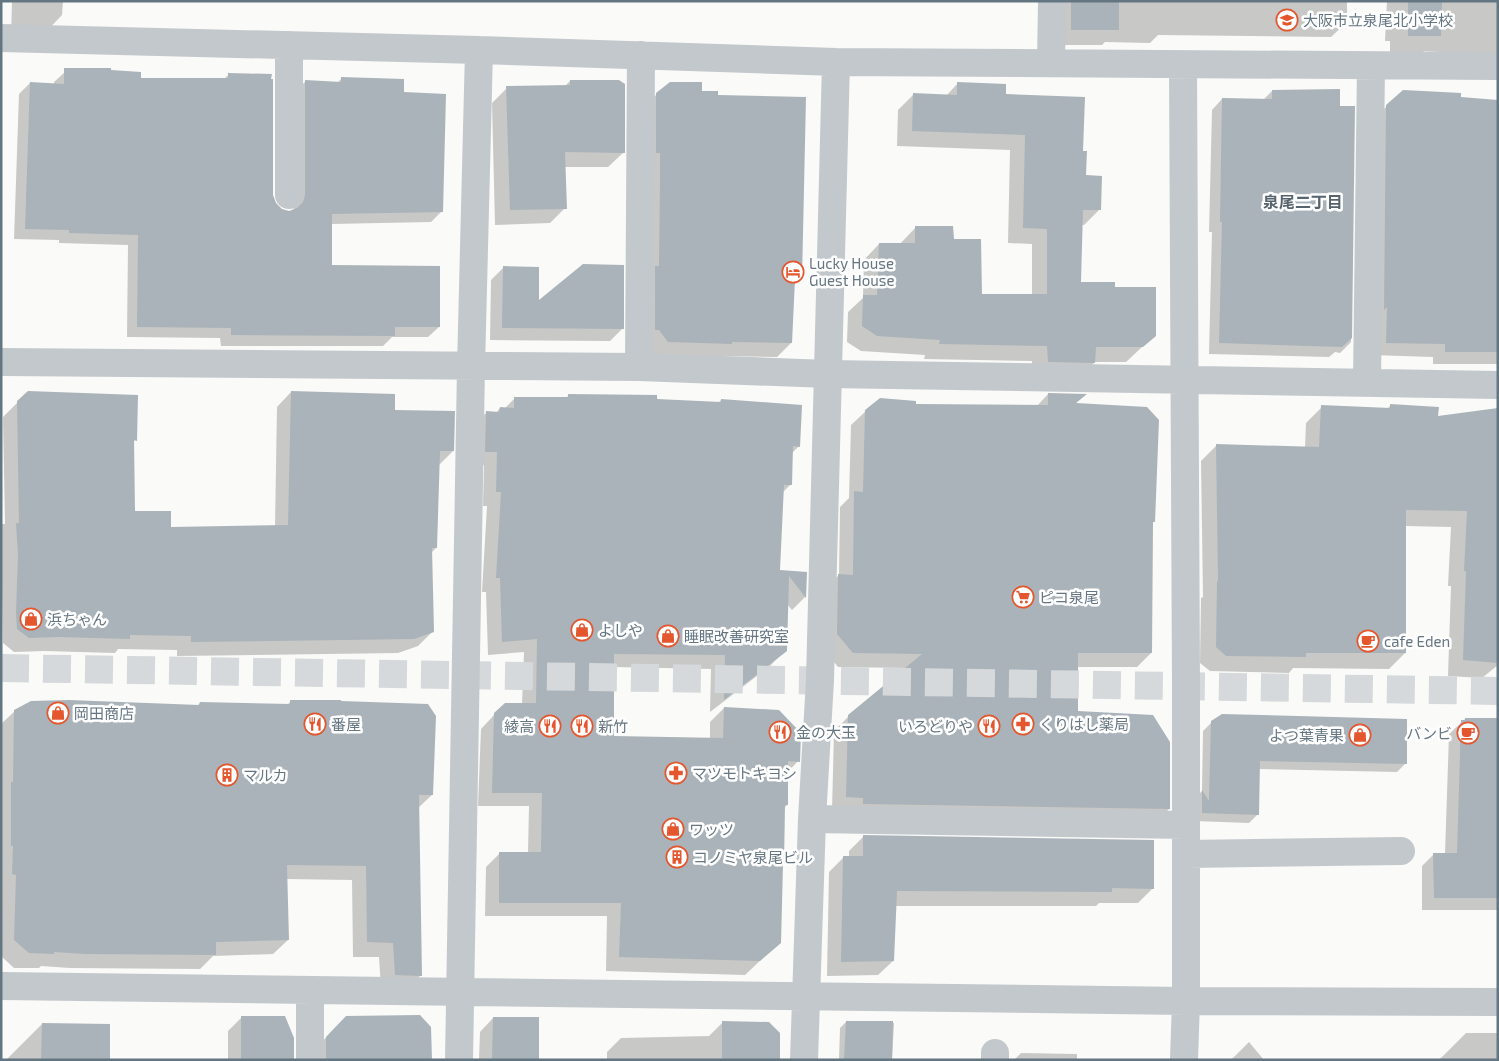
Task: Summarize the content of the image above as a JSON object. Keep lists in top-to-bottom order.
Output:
{
  "districts": ["泉尾二丁目"],
  "places": {
    "school or university": ["大阪市立泉尾北小学校"],
    "hotel": ["Lucky House Guest House"],
    "supermarket": ["ピコ泉尾"],
    "shop": [
      "浜ちゃん",
      "よしや",
      "睡眠改善研究室",
      "岡田商店",
      "よつ葉青果",
      "ワッツ"
    ],
    "cafe": ["cafe Eden", "バンビ"],
    "restaurant": [
      "番屋",
      "綾高",
      "新竹",
      "いろどりや",
      "金の大玉"
    ],
    "pharmacy": ["くりはし薬局", "マツモトキヨシ"],
    "building": ["マルカ", "コノミヤ泉尾ビル"]
  }
}
